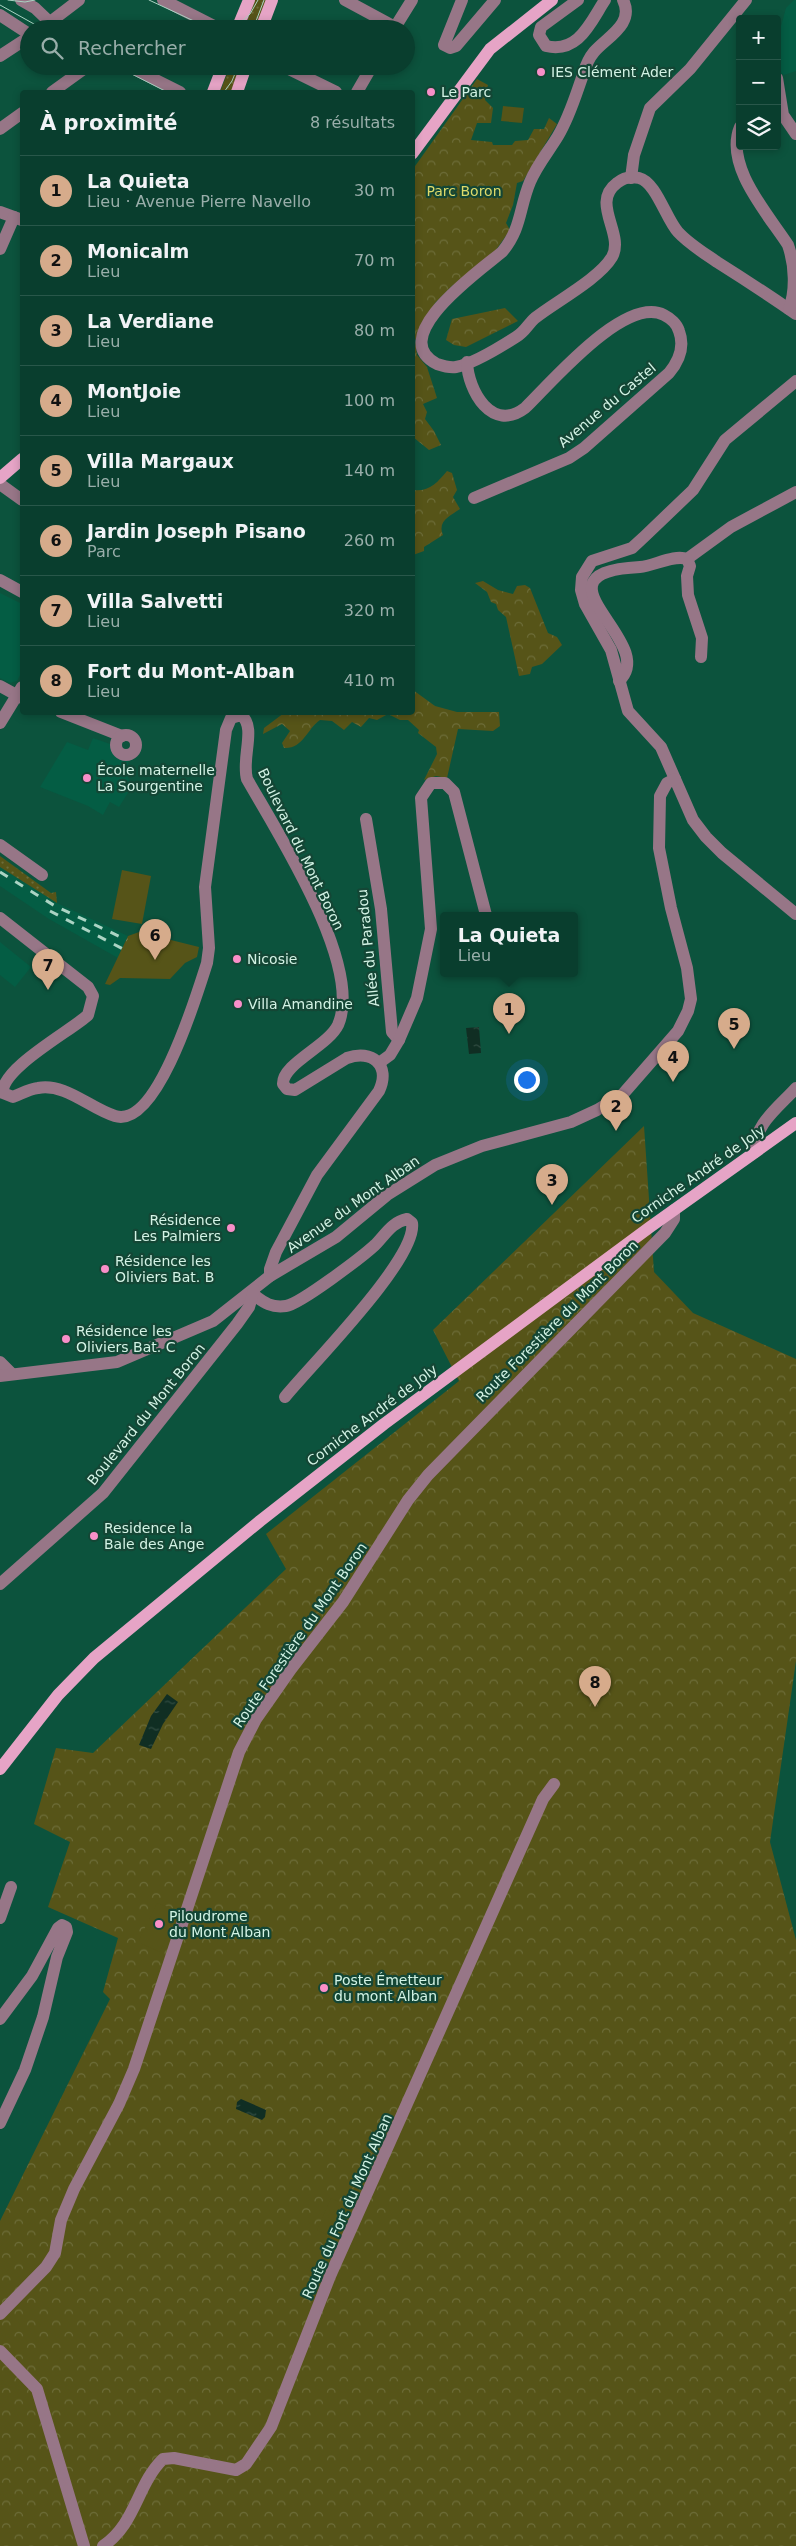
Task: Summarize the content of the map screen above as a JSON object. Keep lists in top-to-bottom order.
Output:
{
  "streets": {
    "main road": ["Corniche André de Joly"],
    "street": [
      "Avenue du Castel",
      "Boulevard du Mont Boron",
      "Allée du Paradou",
      "Avenue du Mont Alban",
      "Route Forestière du Mont Boron",
      "Route du Fort du Mont Alban"
    ]
  },
  "crossings": [
    ["Boulevard du Mont Boron", "Avenue du Mont Alban"],
    ["Corniche André de Joly", "Route Forestière du Mont Boron"]
  ],
  "parks": ["Parc Boron"],
  "places": [
    "IES Clément Ader",
    "Le Parc",
    "École maternelle La Sourgentine",
    "Nicosie",
    "Villa Amandine",
    "Résidence Les Palmiers",
    "Résidence les Oliviers Bat. B",
    "Résidence les Oliviers Bat. C",
    "Residence la Bale des Ange",
    "Piloudrome du Mont Alban",
    "Poste Émetteur du mont Alban"
  ],
  "page": {
    "map_buttons": ["+", "−"],
    "search": "Rechercher",
    "heading": ["À proximité", "8 résultats"],
    "list": [
      {
        "mark": "1",
        "name": "La Quieta",
        "note": "Lieu · Avenue Pierre Navello",
        "value": "30 m"
      },
      {
        "mark": "2",
        "name": "Monicalm",
        "note": "Lieu",
        "value": "70 m"
      },
      {
        "mark": "3",
        "name": "La Verdiane",
        "note": "Lieu",
        "value": "80 m"
      },
      {
        "mark": "4",
        "name": "MontJoie",
        "note": "Lieu",
        "value": "100 m"
      },
      {
        "mark": "5",
        "name": "Villa Margaux",
        "note": "Lieu",
        "value": "140 m"
      },
      {
        "mark": "6",
        "name": "Jardin Joseph Pisano",
        "note": "Parc",
        "value": "260 m"
      },
      {
        "mark": "7",
        "name": "Villa Salvetti",
        "note": "Lieu",
        "value": "320 m"
      },
      {
        "mark": "8",
        "name": "Fort du Mont-Alban",
        "note": "Lieu",
        "value": "410 m"
      }
    ],
    "popup": ["La Quieta", "Lieu"],
    "pins": [
      "6",
      "7",
      "1",
      "5",
      "4",
      "2",
      "3",
      "8"
    ]
  }
}
